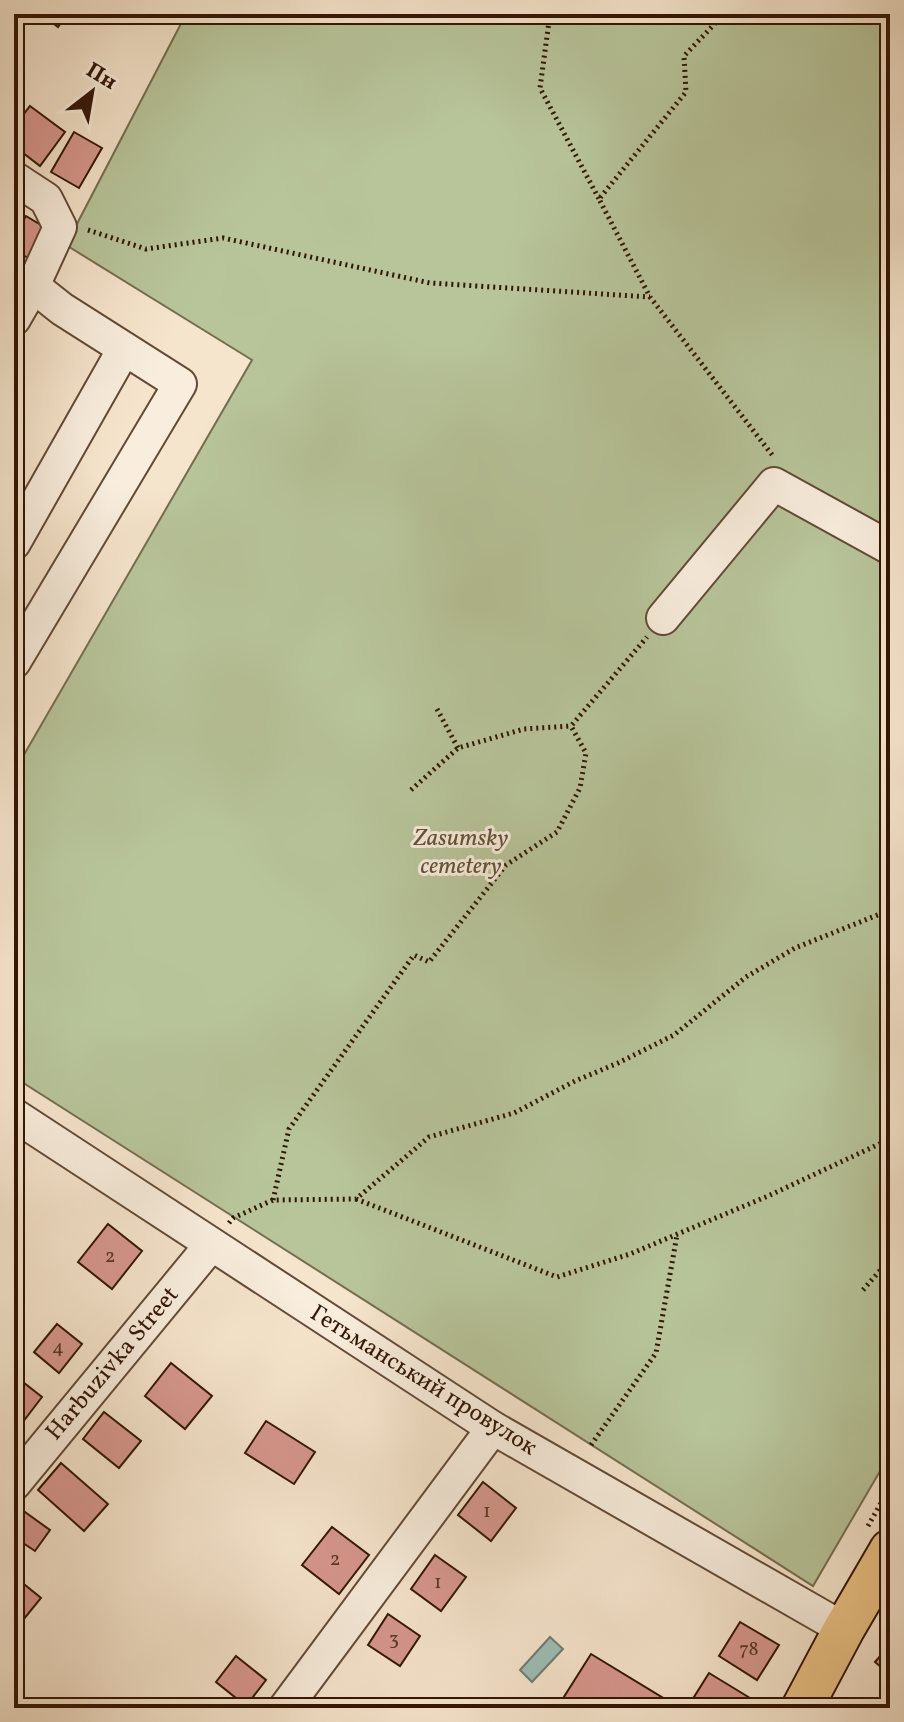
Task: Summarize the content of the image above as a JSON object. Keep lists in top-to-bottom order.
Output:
{
  "streets": {
    "street": ["Harbuzivka Street", "Гетьманський провулок"]
  },
  "crossings": [
    ["Harbuzivka Street", "Гетьманський провулок"]
  ],
  "parks": ["Zasumsky cemetery"],
  "house_numbers": [
    "2",
    "4",
    "1",
    "2",
    "1",
    "3",
    "78"
  ],
  "north": "top right"
}
